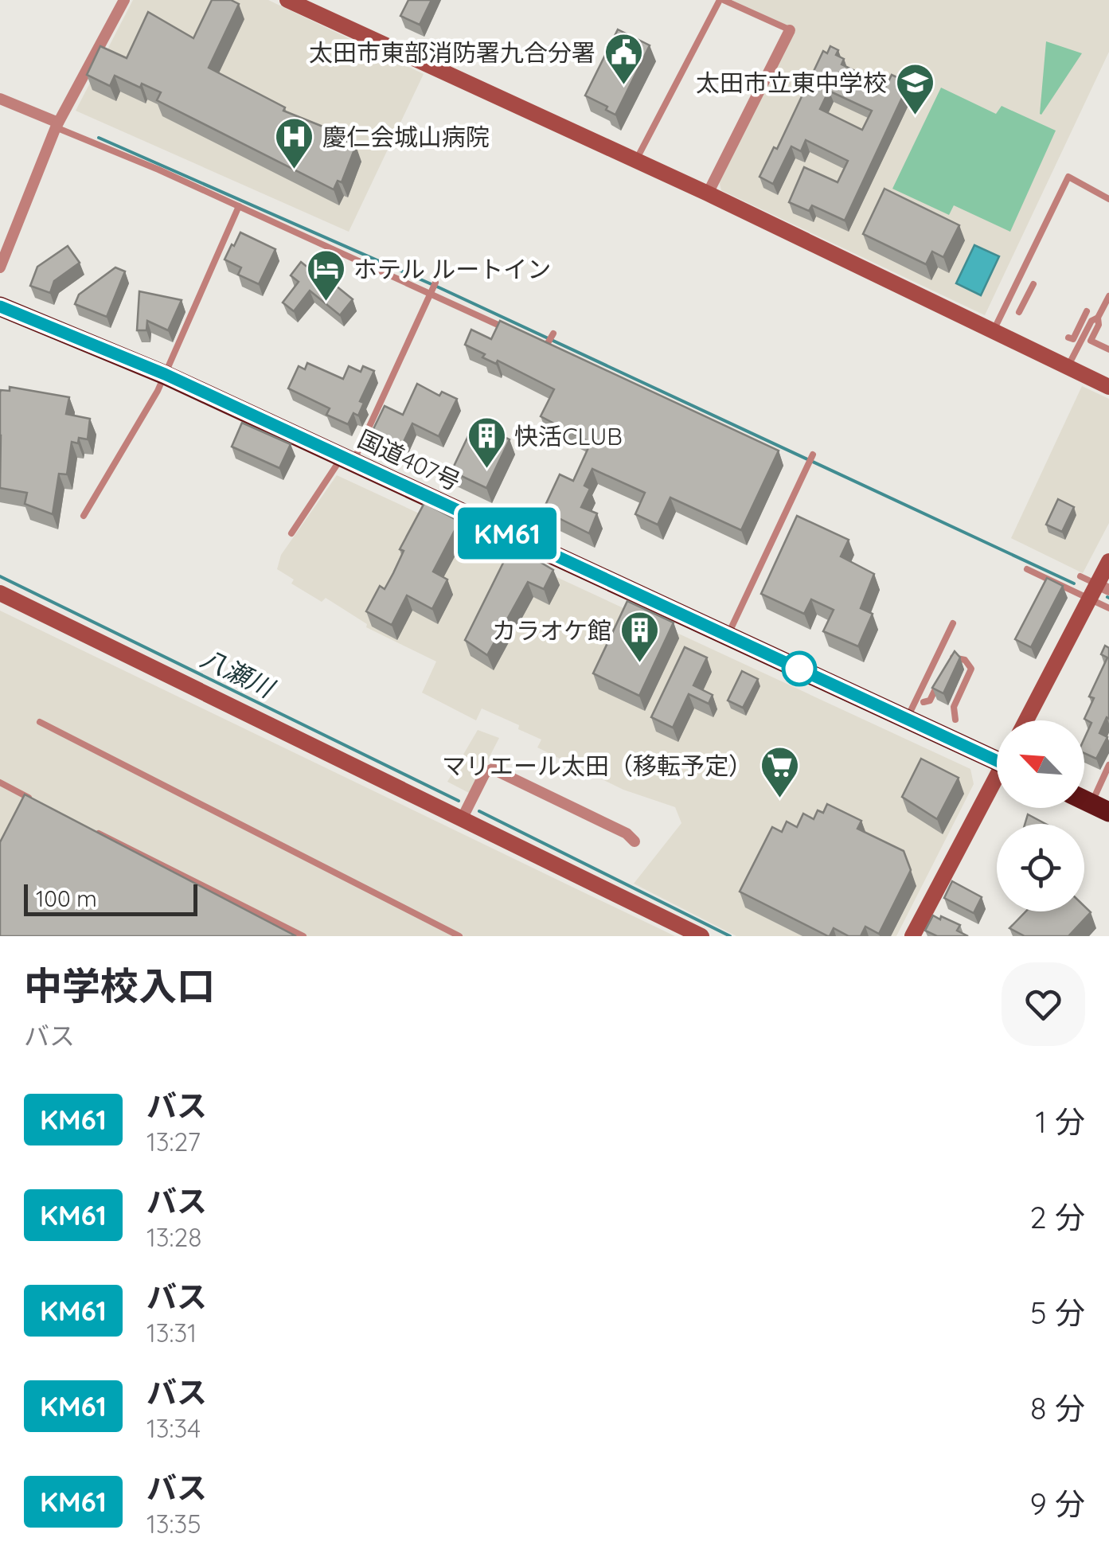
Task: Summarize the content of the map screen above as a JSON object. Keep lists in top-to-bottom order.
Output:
{
  "streets": {
    "highway": ["国道407号"]
  },
  "water": ["八瀬川"],
  "places": {
    "public building": ["太田市東部消防署九合分署"],
    "school or university": ["太田市立東中学校"],
    "hospital": ["慶仁会城山病院"],
    "hotel": ["ホテル ルートイン"],
    "building": ["快活CLUB", "カラオケ館"],
    "supermarket": ["マリエール太田（移転予定）"]
  },
  "lines": ["bus line KM61"],
  "scale_bar": "100 m",
  "north": "top left",
  "page": {
    "on_map": "KM61",
    "scale": "100 m",
    "heading": ["中学校入口", "バス"],
    "list": [
      {
        "mark": "KM61",
        "name": "バス",
        "note": "13:27",
        "value": "1 分"
      },
      {
        "mark": "KM61",
        "name": "バス",
        "note": "13:28",
        "value": "2 分"
      },
      {
        "mark": "KM61",
        "name": "バス",
        "note": "13:31",
        "value": "5 分"
      },
      {
        "mark": "KM61",
        "name": "バス",
        "note": "13:34",
        "value": "8 分"
      },
      {
        "mark": "KM61",
        "name": "バス",
        "note": "13:35",
        "value": "9 分"
      }
    ]
  }
}
